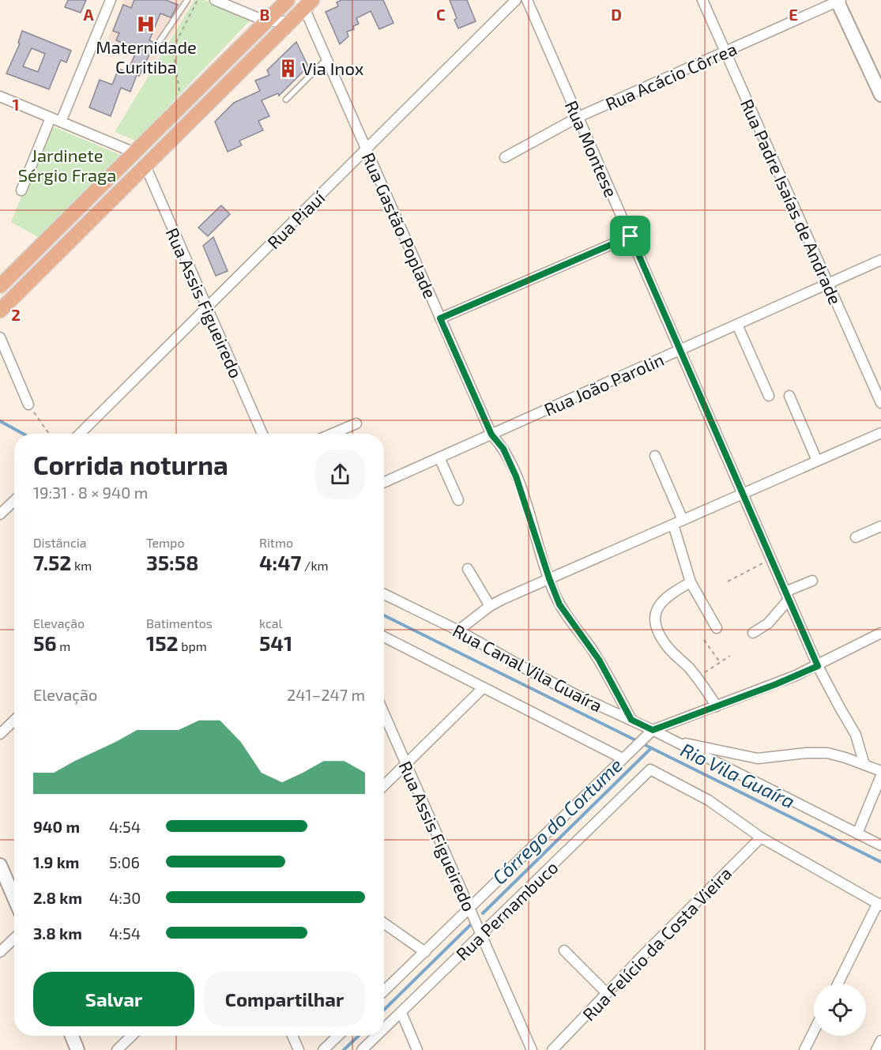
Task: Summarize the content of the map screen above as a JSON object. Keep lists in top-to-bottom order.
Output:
{
  "streets": {
    "street": [
      "Rua Acácio Côrrea",
      "Rua Montese",
      "Rua Padre Isaías de Andrade",
      "Rua Piauí",
      "Rua Gastão Poplade",
      "Rua Assis Figueiredo",
      "Rua João Parolin",
      "Rua Canal Vila Guaíra",
      "Rua Pernambuco",
      "Rua Felício da Costa Vieira"
    ]
  },
  "crossings": [
    ["Rua Acácio Côrrea", "Rua Montese"],
    ["Rua Acácio Côrrea", "Rua Padre Isaías de Andrade"],
    ["Rua Montese", "Rua João Parolin"],
    ["Rua Padre Isaías de Andrade", "Rua João Parolin"],
    ["Rua Piauí", "Rua Gastão Poplade"],
    ["Rua Piauí", "Rua Assis Figueiredo"],
    ["Rua Gastão Poplade", "Rua João Parolin"],
    ["Rua Gastão Poplade", "Rua Canal Vila Guaíra"],
    ["Rua Assis Figueiredo", "Rua Pernambuco"],
    ["Rua Canal Vila Guaíra", "Rua Pernambuco"],
    ["Rua Pernambuco", "Rua Felício da Costa Vieira"]
  ],
  "water": ["Rio Vila Guaíra", "Córrego do Cortume"],
  "parks": ["Jardinete Sérgio Fraga"],
  "places": {
    "hospital": ["Maternidade Curitiba"],
    "building": ["Via Inox"]
  },
  "page": {
    "heading": ["Corrida noturna", "19:31 · 8 × 940 m"],
    "stats": [
      ["Distância", "7.52 km"],
      ["Tempo", "35:58"],
      ["Ritmo", "4:47 /km"],
      ["Elevação", "56 m"],
      ["Batimentos", "152 bpm"],
      ["kcal", "541"]
    ],
    "chart": ["Elevação", "241–247 m"],
    "list": [
      {
        "name": "940 m",
        "note": "4:54"
      },
      {
        "name": "1.9 km",
        "note": "5:06"
      },
      {
        "name": "2.8 km",
        "note": "4:30"
      },
      {
        "name": "3.8 km",
        "note": "4:54"
      }
    ],
    "buttons": ["Salvar", "Compartilhar"]
  },
  "grid": {
    "columns": [
      "A",
      "B",
      "C",
      "D",
      "E"
    ],
    "rows": ["1", "2"]
  }
}
